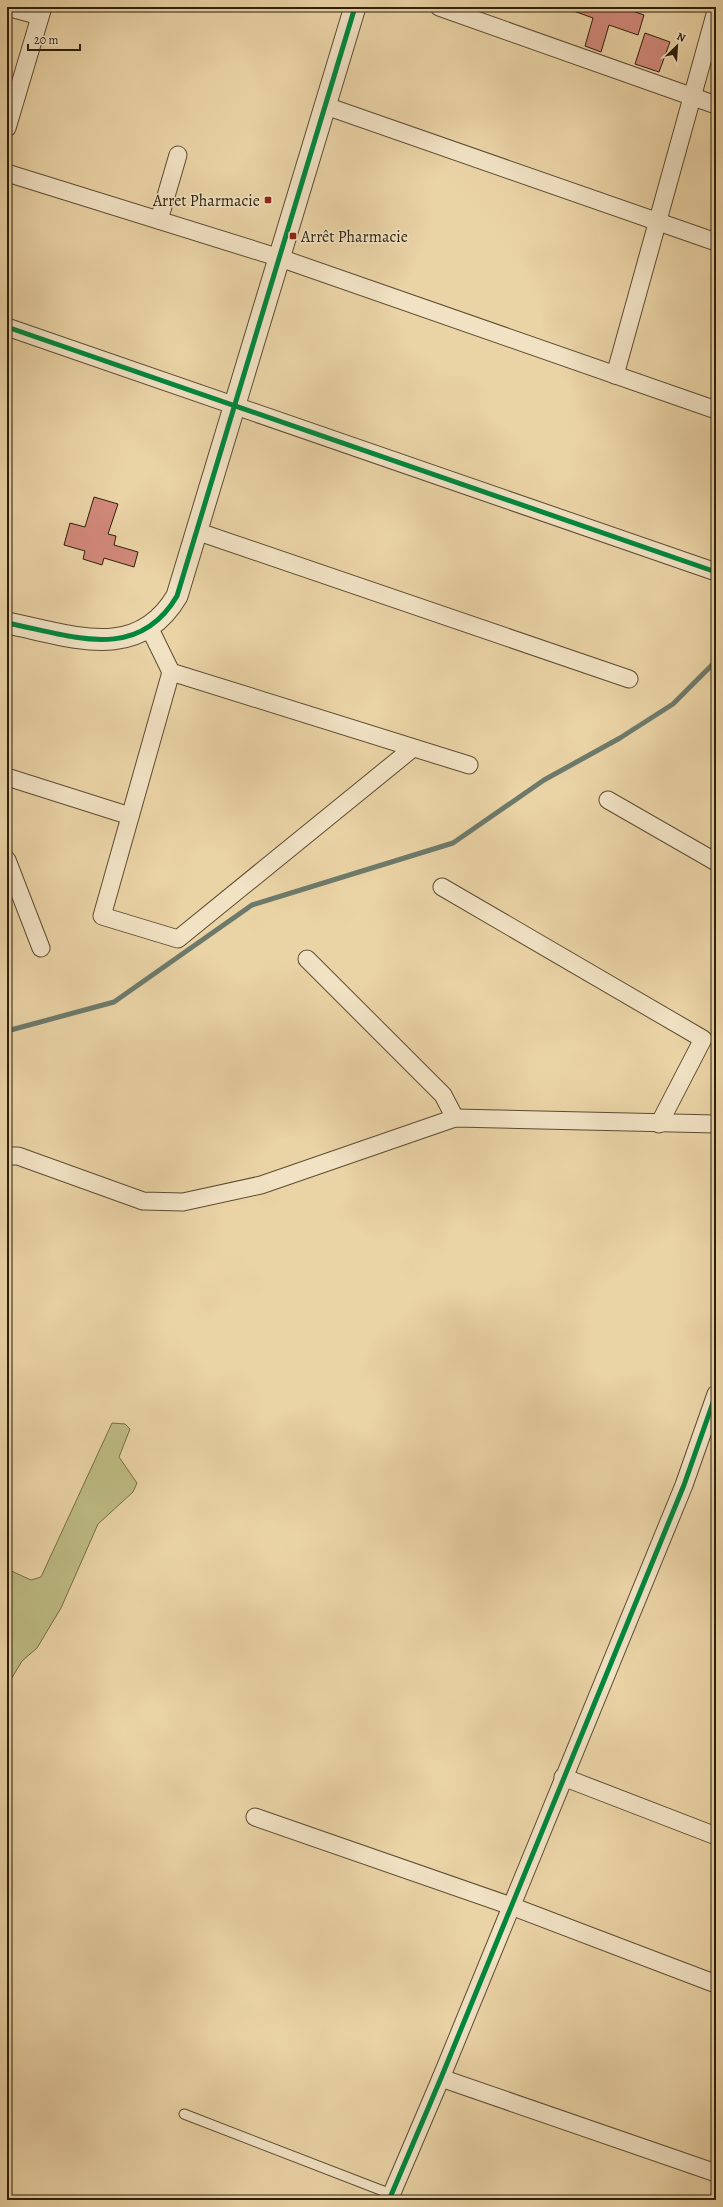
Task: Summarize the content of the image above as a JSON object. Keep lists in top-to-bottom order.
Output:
{
  "places": {
    "transit": ["Arret Pharmacie", "Arrêt Pharmacie"]
  },
  "scale_bar": "20 m",
  "north": "top right"
}
